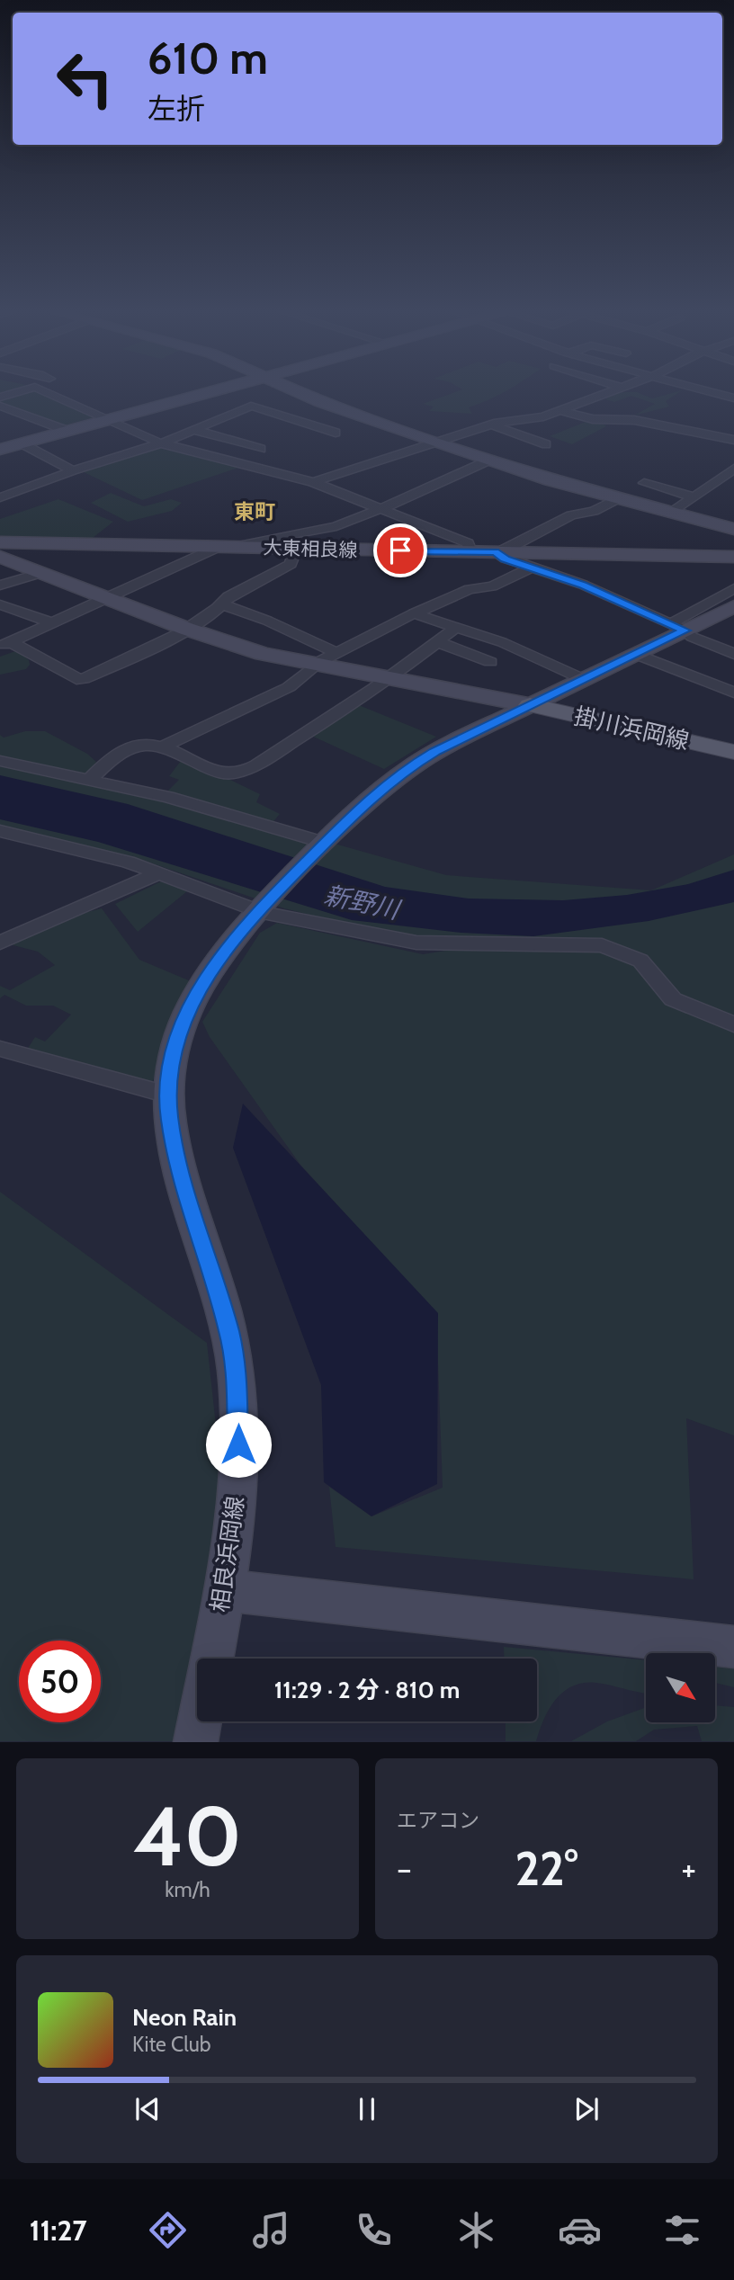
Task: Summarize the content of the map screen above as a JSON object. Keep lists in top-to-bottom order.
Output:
{
  "streets": {
    "main road": ["掛川浜岡線"],
    "street": ["大東相良線", "相良浜岡線"]
  },
  "crossings": [
    ["掛川浜岡線", "相良浜岡線"]
  ],
  "districts": ["東町"],
  "water": ["新野川"],
  "north": "bottom right",
  "page": {
    "turn": ["610 m", "左折"],
    "limit": "50",
    "trip": "11:29 · 2 分 · 810 m",
    "tile": [
      ["40", "km/h"],
      "エアコン"
    ],
    "heat": ["−", "22°", "+"],
    "song": ["Neon Rain", "Kite Club"],
    "tabs": "11:27"
  }
}
